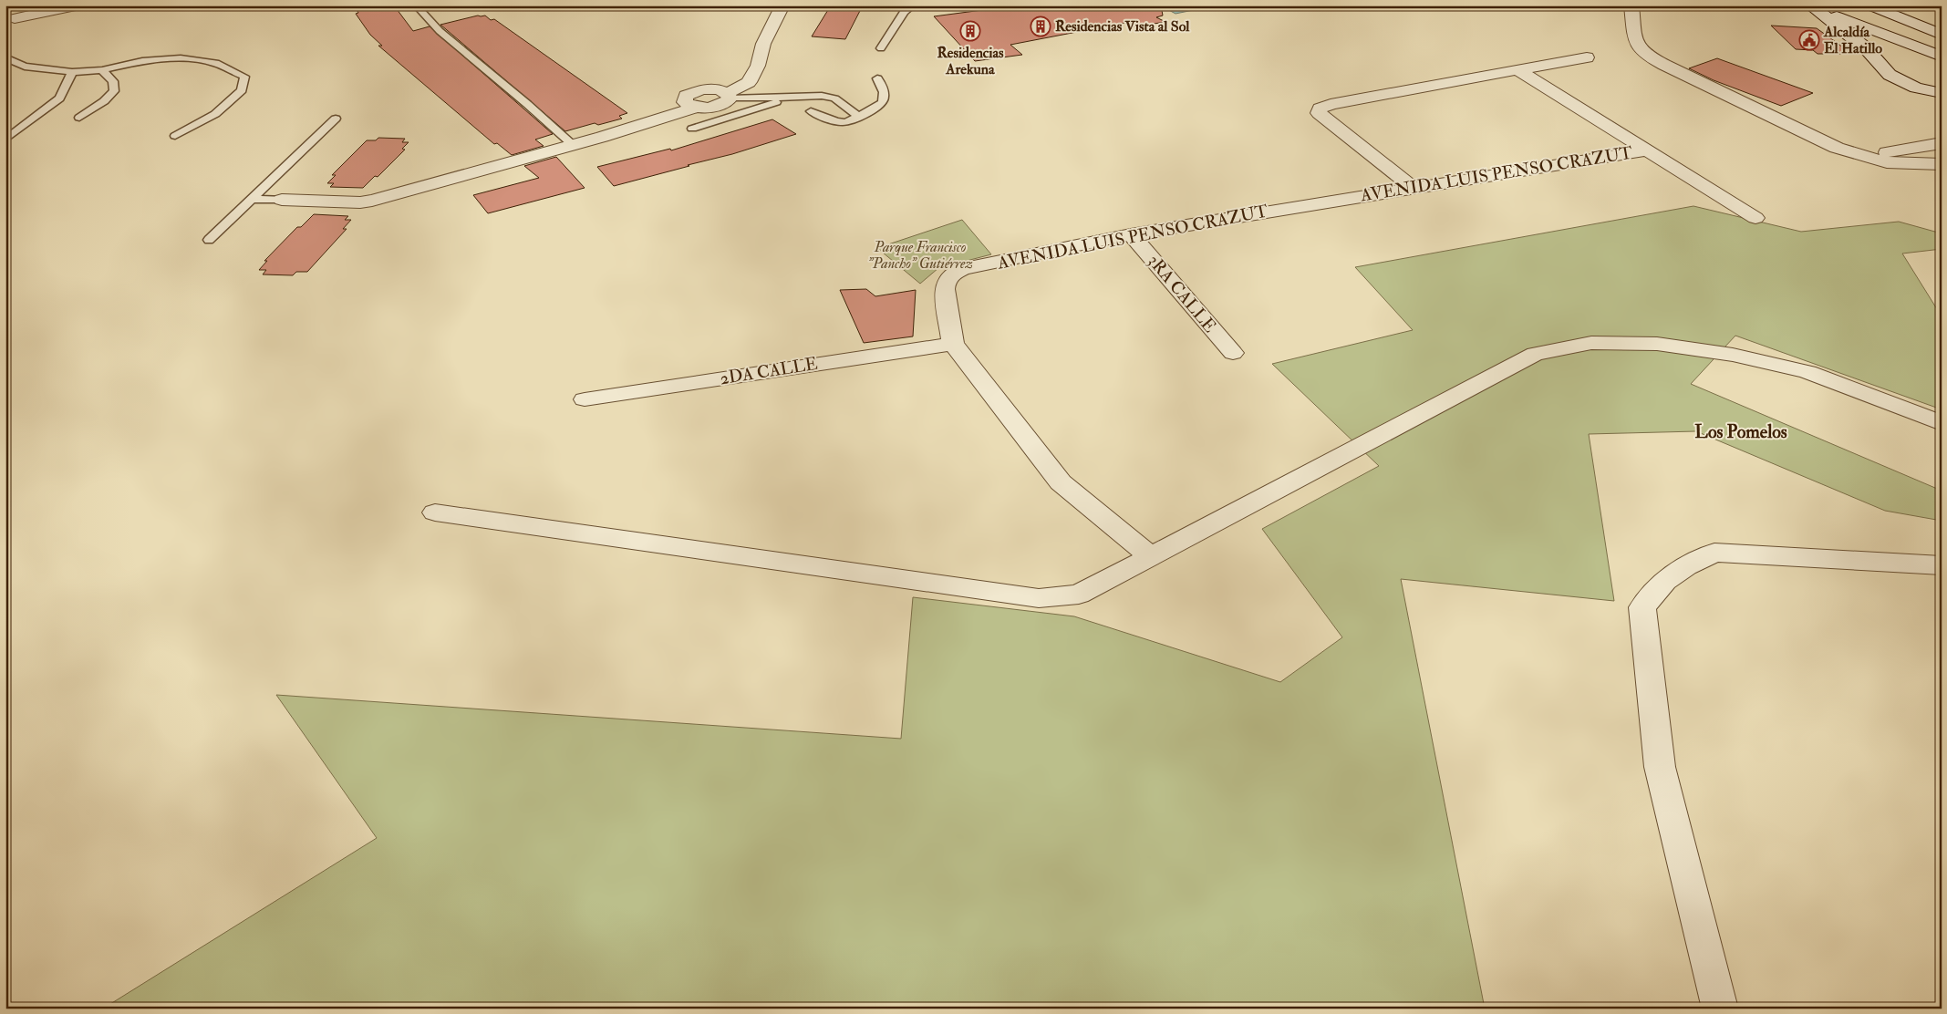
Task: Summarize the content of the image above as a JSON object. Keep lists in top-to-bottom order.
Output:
{
  "streets": {
    "street": ["AVENIDA LUIS PENSO CRAZUT", "3RA CALLE", "2DA CALLE"]
  },
  "crossings": [
    ["AVENIDA LUIS PENSO CRAZUT", "3RA CALLE"],
    ["AVENIDA LUIS PENSO CRAZUT", "2DA CALLE"]
  ],
  "districts": ["Los Pomelos"],
  "parks": ["Parque Francisco \"Pancho\" Gutiérrez"],
  "places": {
    "building": ["Residencias Vista al Sol", "Residencias Arekuna"],
    "public building": ["Alcaldía El Hatillo"]
  }
}
